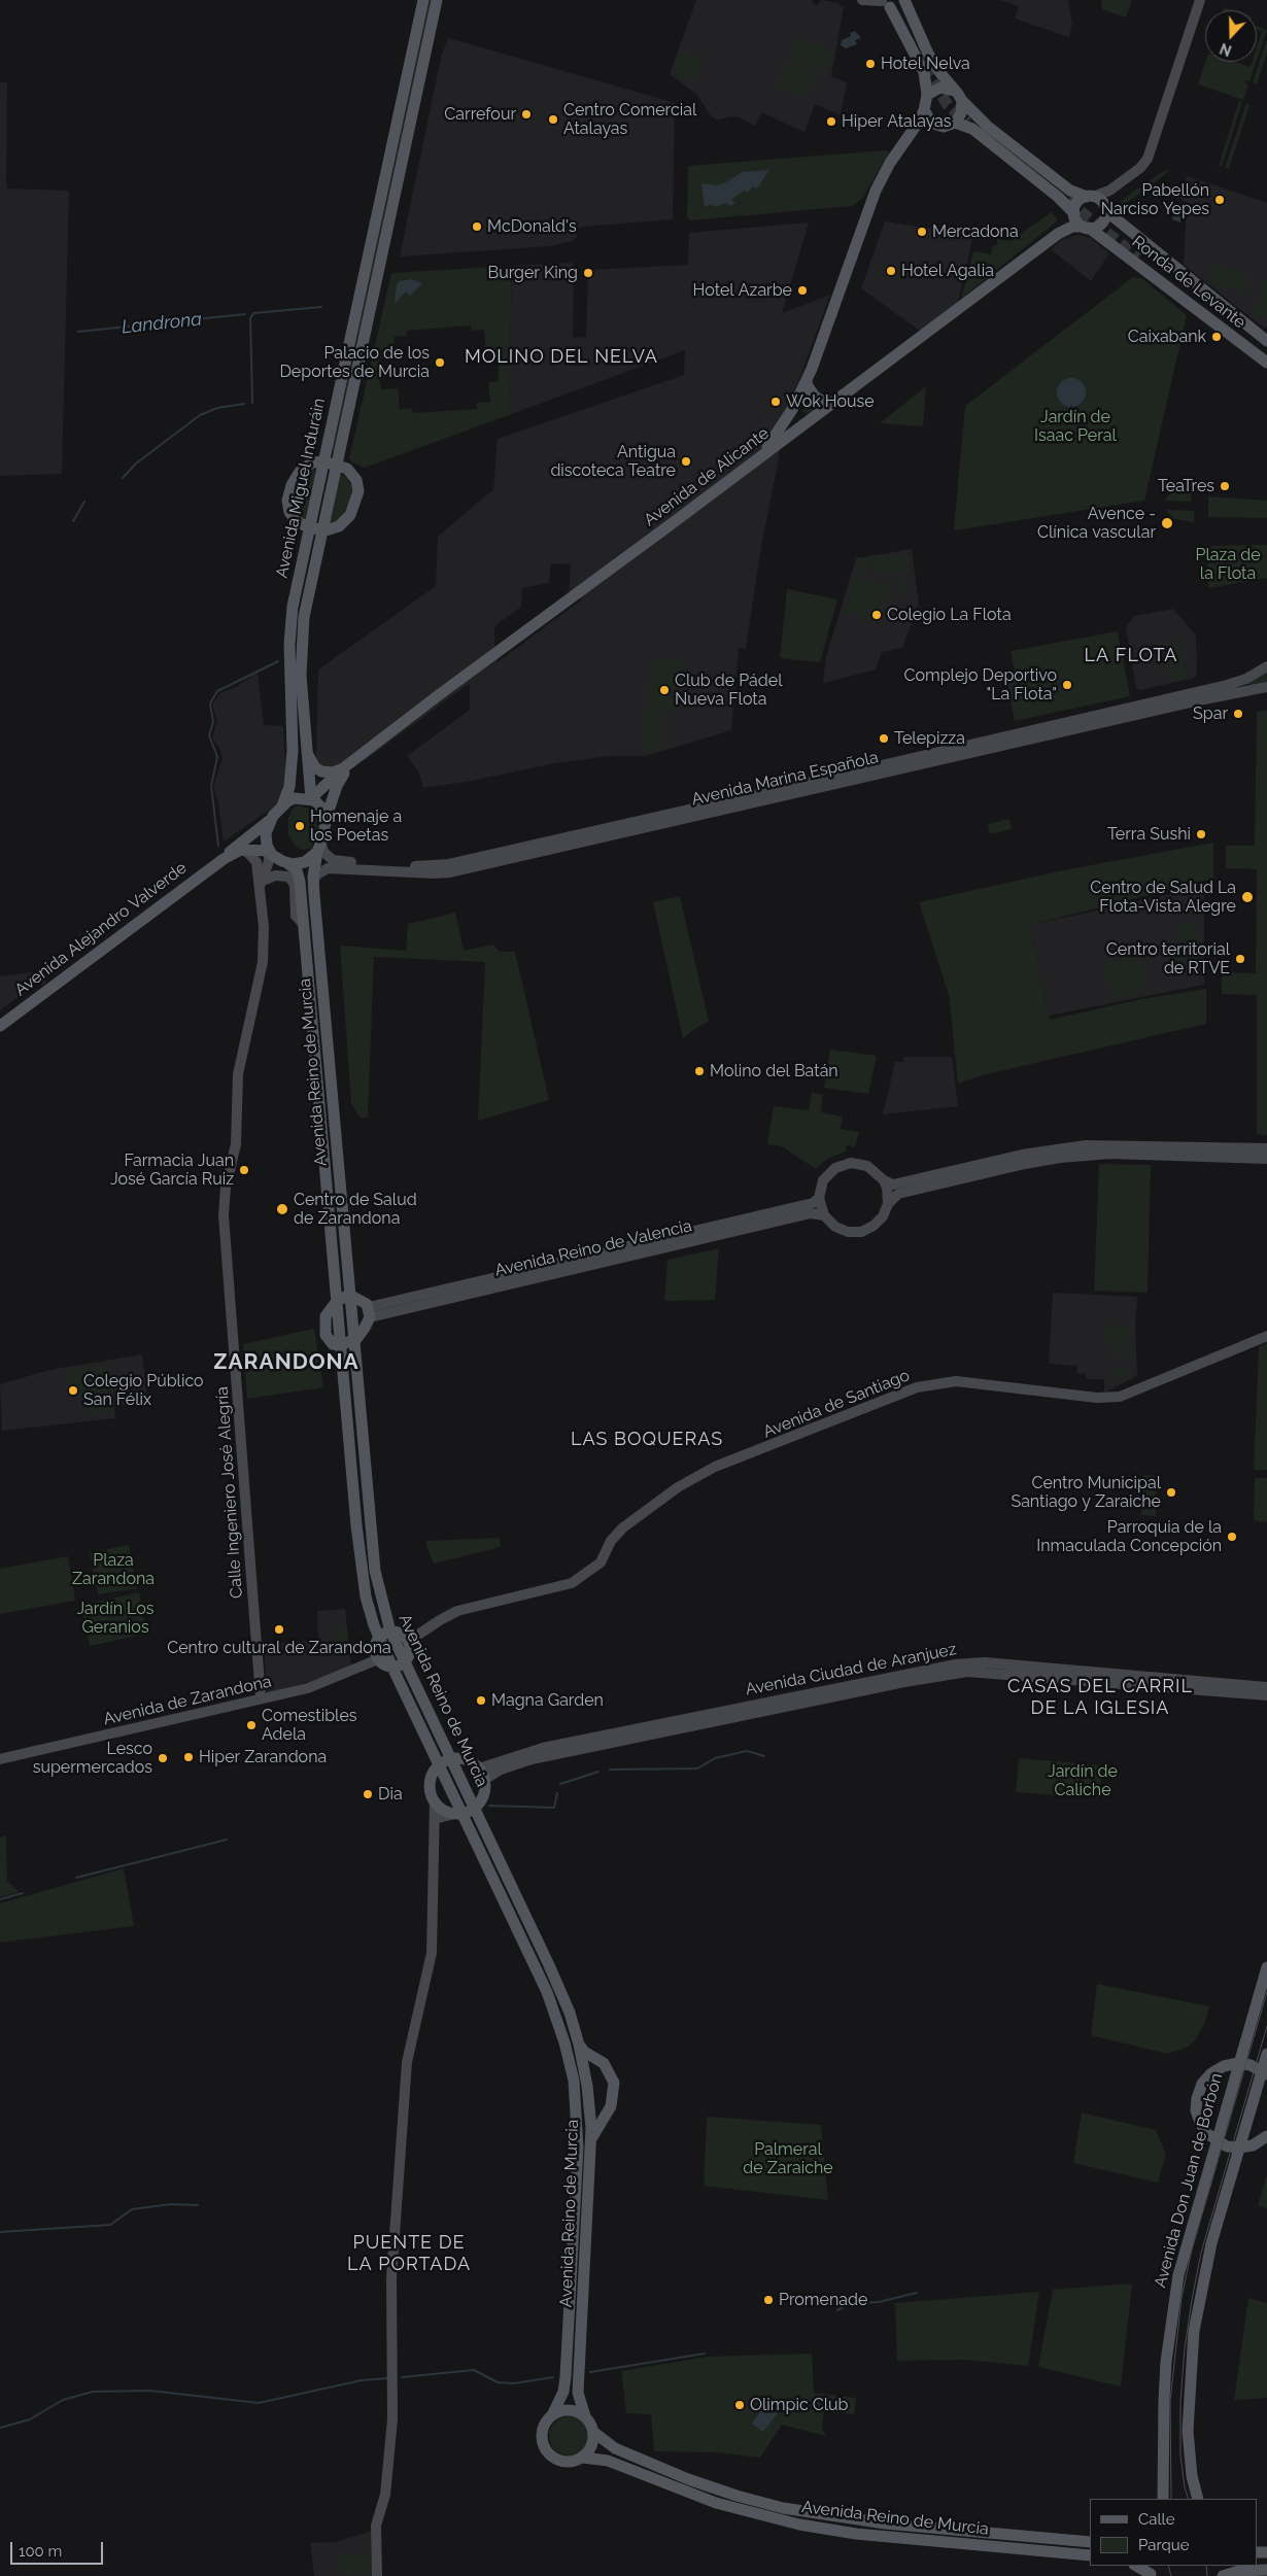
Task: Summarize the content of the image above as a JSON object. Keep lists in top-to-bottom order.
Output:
{
  "streets": {
    "main road": [
      "Ronda de Levante",
      "Avenida de Alicante",
      "Avenida Miguel Induráin",
      "Avenida Marina Española",
      "Avenida Alejandro Valverde",
      "Avenida Reino de Murcia",
      "Avenida Reino de Valencia",
      "Avenida de Santiago",
      "Calle Ingeniero José Alegría",
      "Avenida Ciudad de Aranjuez",
      "Avenida de Zarandona",
      "Avenida Don Juan de Borbón"
    ]
  },
  "crossings": [
    ["Avenida de Alicante", "Avenida Miguel Induráin"],
    ["Avenida de Alicante", "Avenida Marina Española"],
    ["Avenida de Alicante", "Avenida Reino de Murcia"],
    ["Avenida Miguel Induráin", "Avenida Marina Española"],
    ["Avenida Miguel Induráin", "Avenida Reino de Murcia"],
    ["Avenida Marina Española", "Avenida Reino de Murcia"],
    ["Calle Ingeniero José Alegría", "Avenida de Zarandona"]
  ],
  "districts": [
    "MOLINO DEL NELVA",
    "LA FLOTA",
    "ZARANDONA",
    "LAS BOQUERAS",
    "CASAS DEL CARRIL DE LA IGLESIA",
    "PUENTE DE LA PORTADA"
  ],
  "water": ["Landrona"],
  "parks": [
    "Jardín de Isaac Peral",
    "Plaza de la Flota",
    "Plaza Zarandona",
    "Jardín Los Geranios",
    "Jardín de Caliche",
    "Palmeral de Zaraiche"
  ],
  "places": [
    "Hotel Nelva",
    "Carrefour",
    "Centro Comercial Atalayas",
    "Hiper Atalayas",
    "Pabellón Narciso Yepes",
    "McDonald's",
    "Mercadona",
    "Hotel Agalia",
    "Burger King",
    "Hotel Azarbe",
    "Caixabank",
    "Palacio de los Deportes de Murcia",
    "Wok House",
    "Antigua discoteca Teatre",
    "TeaTres",
    "Avence - Clínica vascular",
    "Colegio La Flota",
    "Complejo Deportivo \"La Flota\"",
    "Club de Pádel Nueva Flota",
    "Spar",
    "Telepizza",
    "Homenaje a los Poetas",
    "Terra Sushi",
    "Centro de Salud La Flota-Vista Alegre",
    "Centro territorial de RTVE",
    "Molino del Batán",
    "Farmacia Juan José García Ruiz",
    "Centro de Salud de Zarandona",
    "Colegio Público San Félix",
    "Centro Municipal Santiago y Zaraiche",
    "Parroquia de la Inmaculada Concepción",
    "Centro cultural de Zarandona",
    "Magna Garden",
    "Comestibles Adela",
    "Hiper Zarandona",
    "Lesco supermercados",
    "Dia",
    "Promenade",
    "Olimpic Club"
  ],
  "legend": ["Calle", "Parque"],
  "scale_bar": "100 m",
  "north": "bottom"
}
